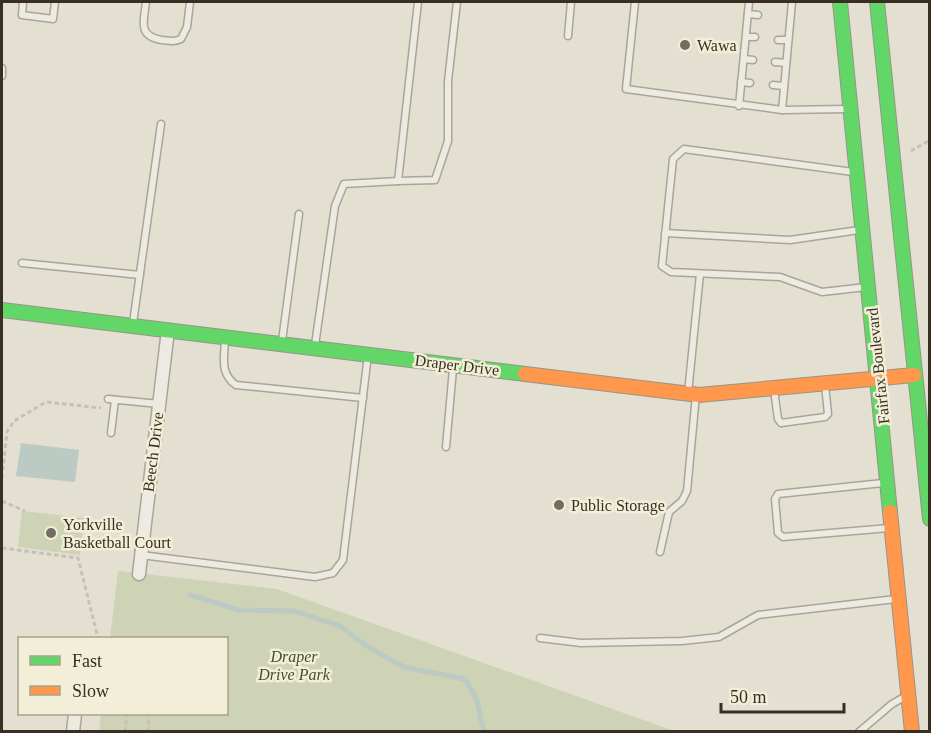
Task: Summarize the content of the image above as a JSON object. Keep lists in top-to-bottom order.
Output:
{
  "streets": {
    "main road": ["Draper Drive", "Fairfax Boulevard"],
    "street": ["Beech Drive"]
  },
  "crossings": [
    ["Draper Drive", "Fairfax Boulevard"],
    ["Draper Drive", "Beech Drive"]
  ],
  "parks": ["Draper Drive Park"],
  "places": ["Wawa", "Public Storage", "Yorkville Basketball Court"],
  "legend": ["Fast", "Slow"],
  "scale_bar": "50 m"
}
